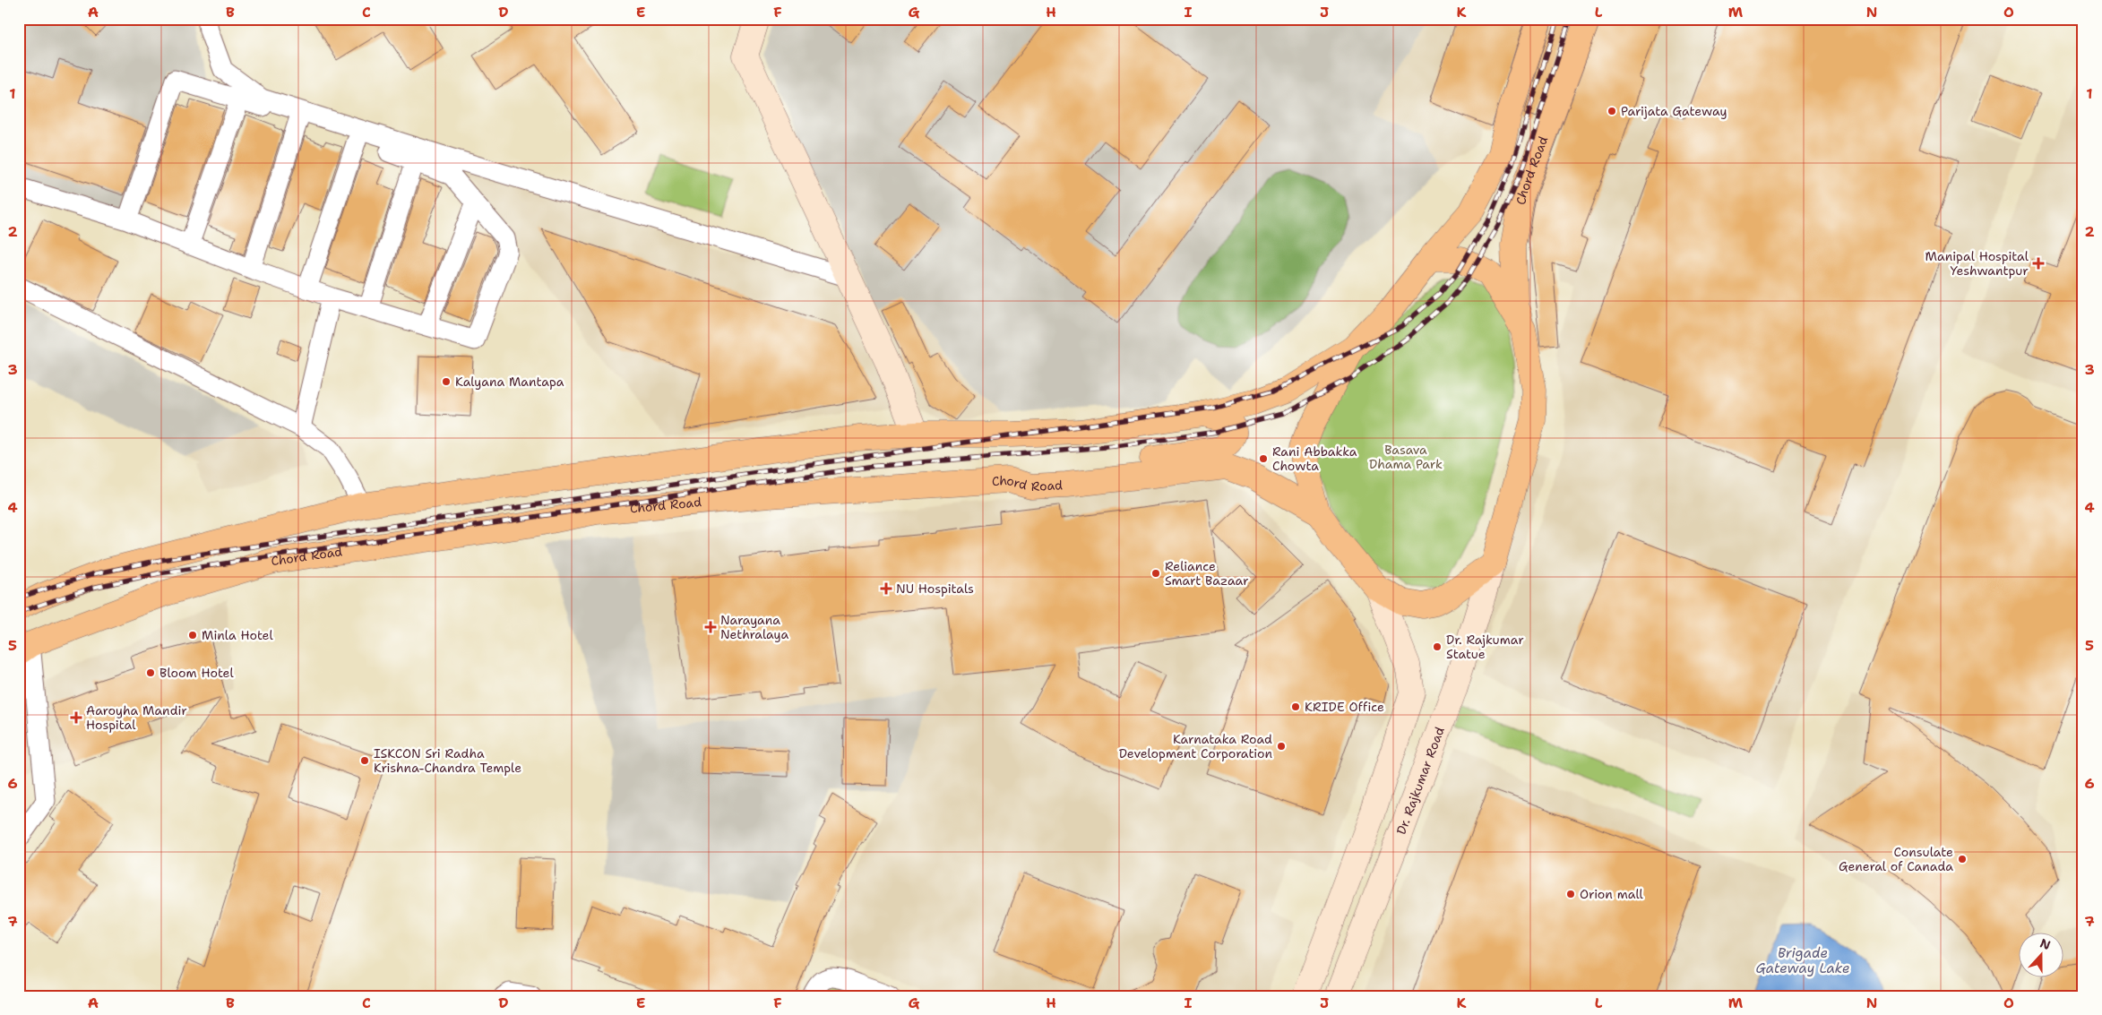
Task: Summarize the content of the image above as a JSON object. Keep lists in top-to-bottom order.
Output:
{
  "streets": {
    "main road": ["Chord Road", "Dr. Rajkumar Road"]
  },
  "water": ["Brigade Gateway Lake"],
  "parks": ["Basava Dhama Park"],
  "places": {
    "other": [
      "Parijata Gateway",
      "Kalyana Mantapa",
      "Rani Abbakka Chowta",
      "Reliance Smart Bazaar",
      "Minla Hotel",
      "Dr. Rajkumar Statue",
      "Bloom Hotel",
      "KRIDE Office",
      "Karnataka Road Development Corporation",
      "ISKCON Sri Radha Krishna-Chandra Temple",
      "Consulate General of Canada",
      "Orion mall"
    ],
    "health": [
      "Manipal Hospital Yeshwantpur",
      "NU Hospitals",
      "Narayana Nethralaya",
      "Aaroyha Mandir Hospital"
    ]
  },
  "north": "top",
  "grid": {
    "columns": [
      "A",
      "B",
      "C",
      "D",
      "E",
      "F",
      "G",
      "H",
      "I",
      "J",
      "K",
      "L",
      "M",
      "N",
      "O"
    ],
    "rows": [
      "1",
      "2",
      "3",
      "4",
      "5",
      "6",
      "7"
    ]
  }
}
